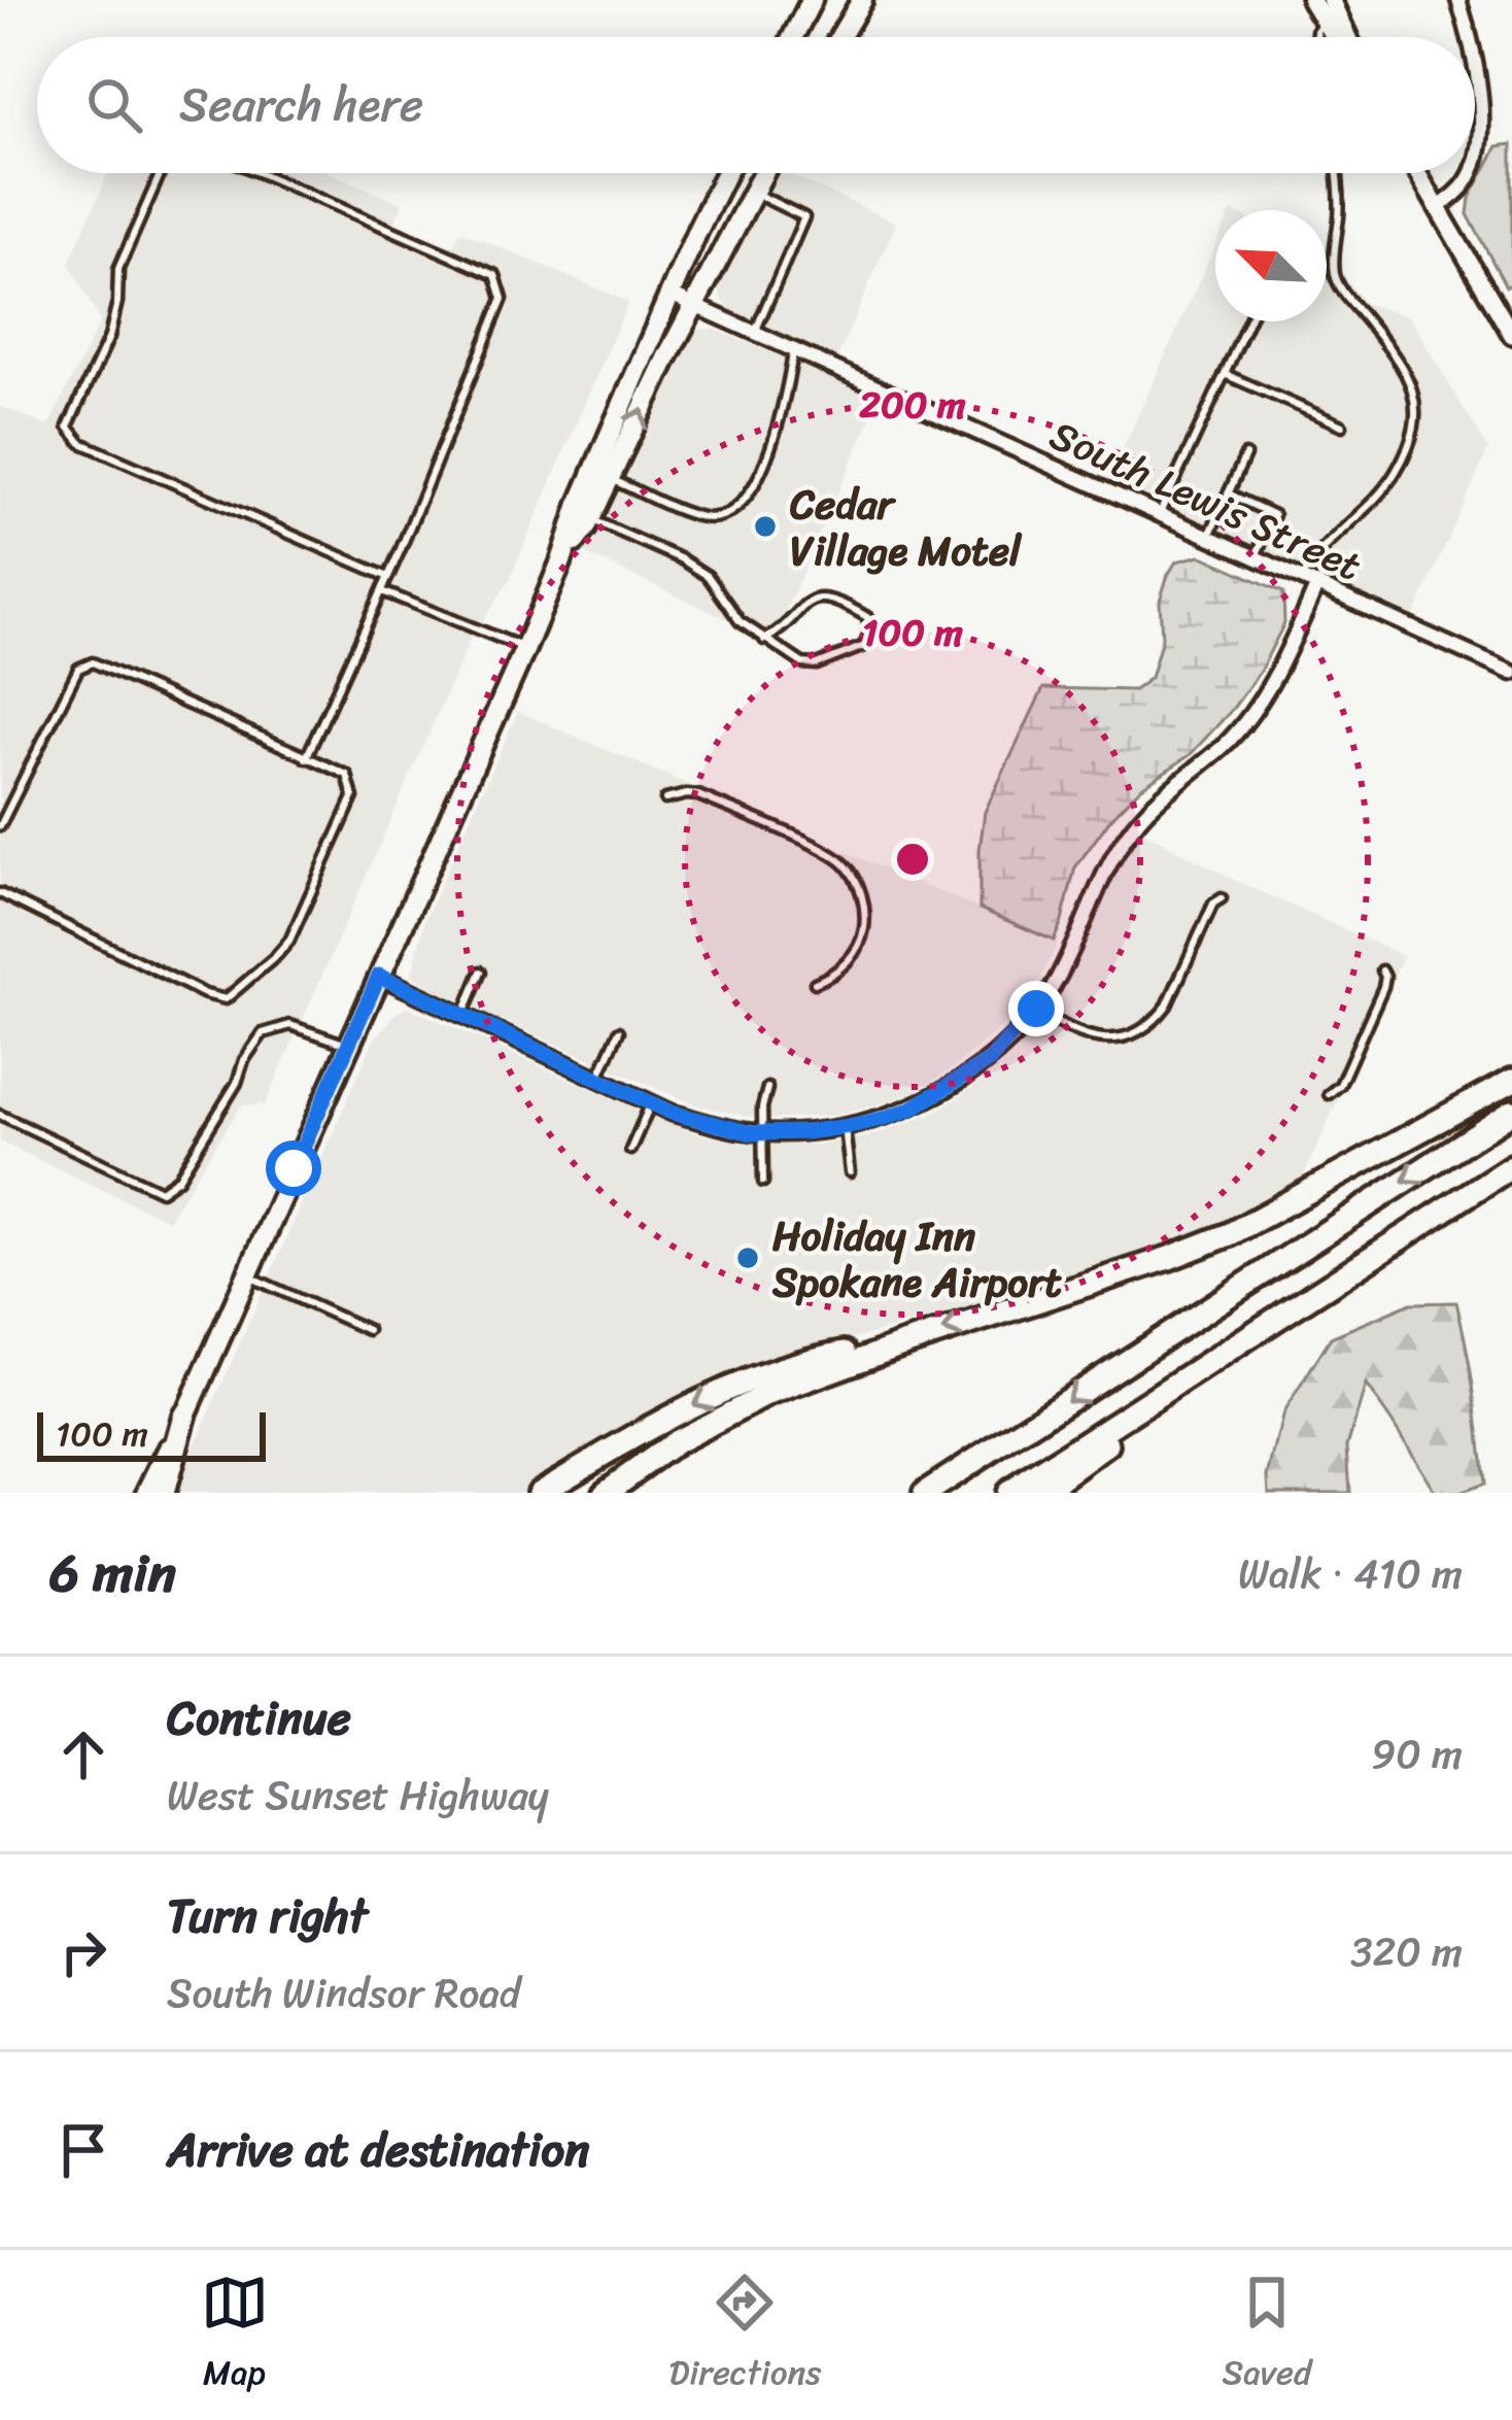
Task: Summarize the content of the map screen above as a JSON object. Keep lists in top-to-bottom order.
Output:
{
  "streets": {
    "street": ["South Lewis Street"]
  },
  "places": ["Cedar Village Motel", "Holiday Inn Spokane Airport"],
  "scale_bar": "100 m",
  "north": "top left",
  "page": {
    "search": "Search here",
    "scale": "100 m",
    "heading": ["6 min", "Walk · 410 m"],
    "list": [
      ["Continue", "West Sunset Highway", "90 m"],
      ["Turn right", "South Windsor Road", "320 m"],
      "Arrive at destination"
    ],
    "nav": ["Map", "Directions", "Saved"]
  },
  "rings": ["200 m", "100 m"]
}
